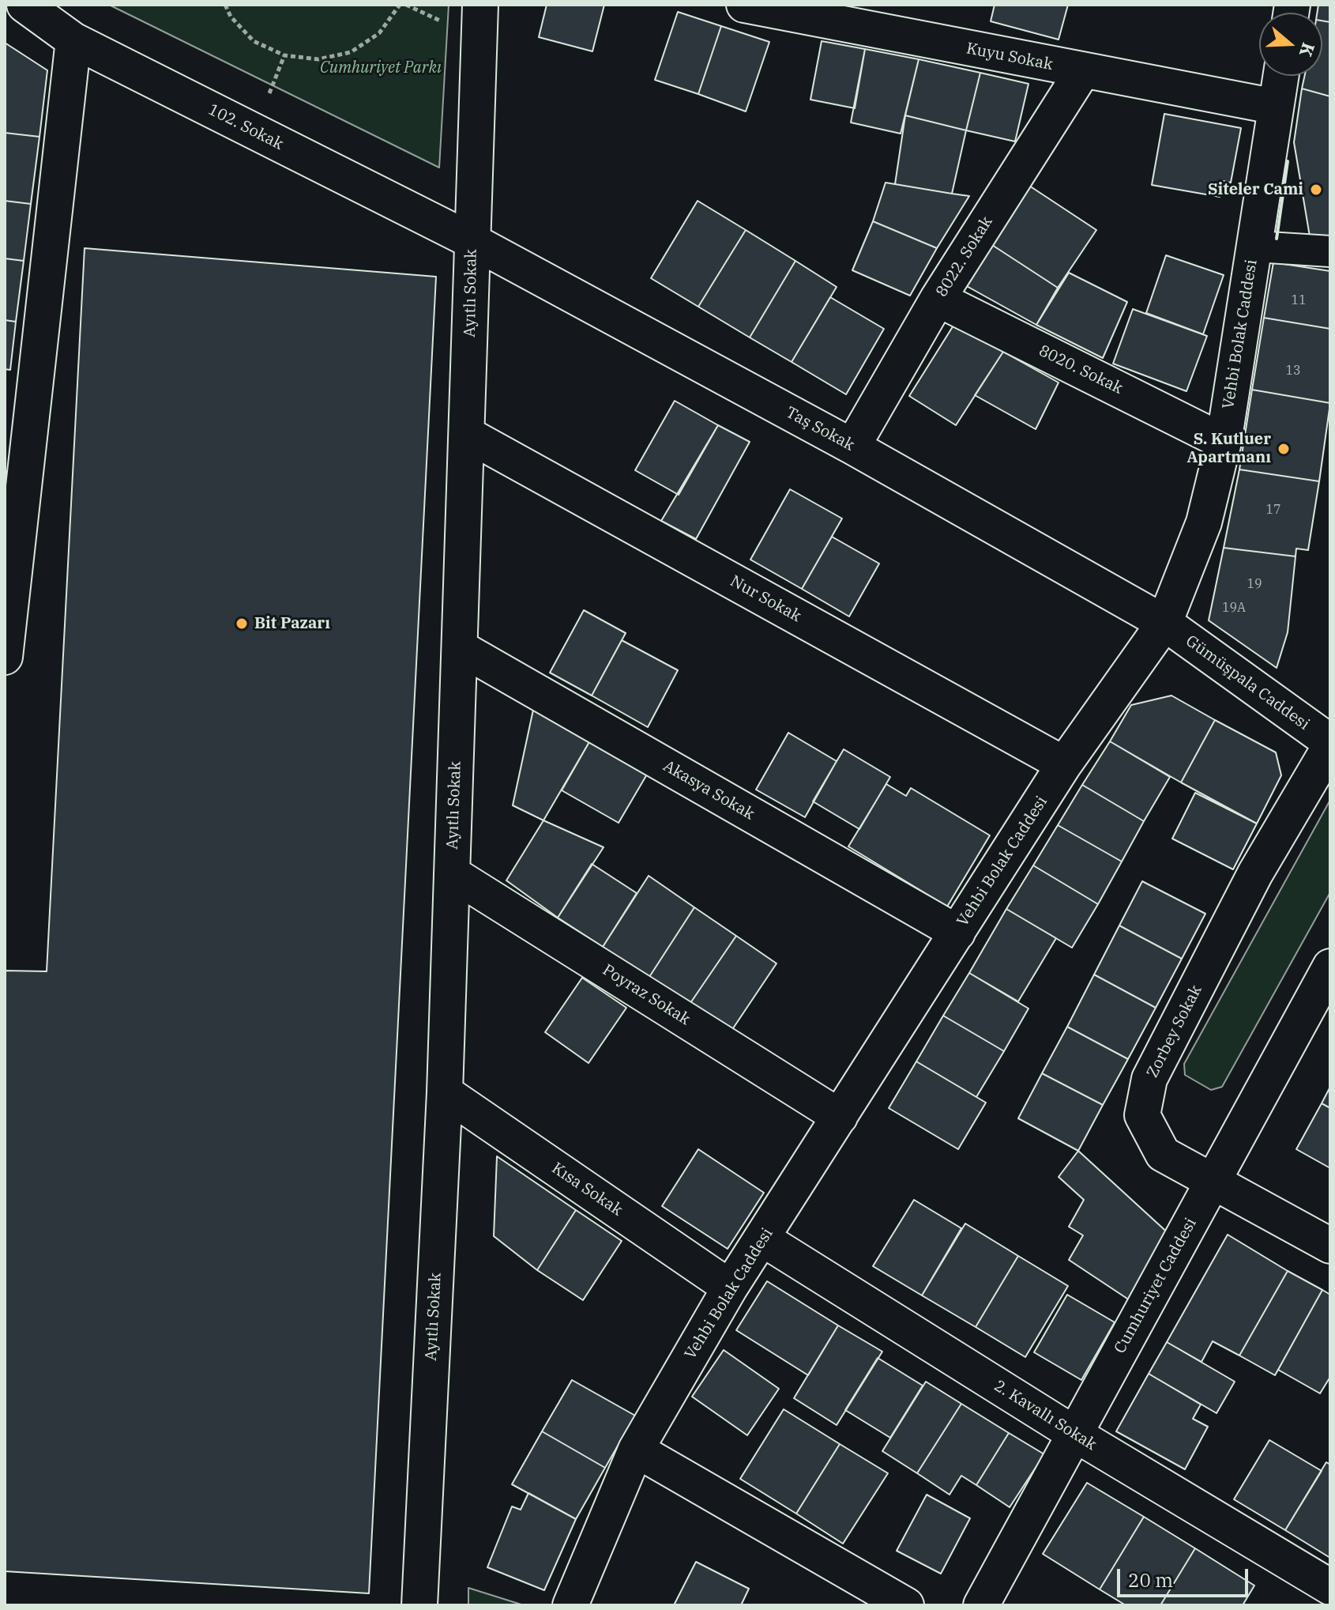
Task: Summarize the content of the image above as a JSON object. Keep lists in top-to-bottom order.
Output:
{
  "streets": {
    "street": [
      "Kuyu Sokak",
      "102. Sokak",
      "8022. Sokak",
      "Ayıtlı Sokak",
      "Vehbi Bolak Caddesi",
      "8020. Sokak",
      "Taş Sokak",
      "Nur Sokak",
      "Gümüşpala Caddesi",
      "Akasya Sokak",
      "Poyraz Sokak",
      "Zorbey Sokak",
      "Kısa Sokak",
      "Cumhuriyet Caddesi",
      "2. Kavallı Sokak"
    ]
  },
  "crossings": [
    ["Kuyu Sokak", "8022. Sokak"],
    ["Kuyu Sokak", "Vehbi Bolak Caddesi"],
    ["102. Sokak", "Ayıtlı Sokak"],
    ["102. Sokak", "Taş Sokak"],
    ["8022. Sokak", "8020. Sokak"],
    ["8022. Sokak", "Taş Sokak"],
    ["Ayıtlı Sokak", "Taş Sokak"],
    ["Ayıtlı Sokak", "Nur Sokak"],
    ["Ayıtlı Sokak", "Akasya Sokak"],
    ["Ayıtlı Sokak", "Poyraz Sokak"],
    ["Ayıtlı Sokak", "Kısa Sokak"],
    ["Vehbi Bolak Caddesi", "8020. Sokak"],
    ["Vehbi Bolak Caddesi", "Taş Sokak"],
    ["Vehbi Bolak Caddesi", "Nur Sokak"],
    ["Vehbi Bolak Caddesi", "Gümüşpala Caddesi"],
    ["Vehbi Bolak Caddesi", "Akasya Sokak"],
    ["Vehbi Bolak Caddesi", "Poyraz Sokak"],
    ["Vehbi Bolak Caddesi", "Kısa Sokak"],
    ["Vehbi Bolak Caddesi", "2. Kavallı Sokak"],
    ["Taş Sokak", "Gümüşpala Caddesi"],
    ["Gümüşpala Caddesi", "Zorbey Sokak"],
    ["Zorbey Sokak", "Cumhuriyet Caddesi"],
    ["Cumhuriyet Caddesi", "2. Kavallı Sokak"]
  ],
  "parks": ["Cumhuriyet Parkı"],
  "places": ["Siteler Cami", "S. Kutluer Apartmanı", "Bit Pazarı"],
  "house_numbers": [
    "11",
    "13",
    "17",
    "19",
    "19A"
  ],
  "scale_bar": "20 m",
  "north": "right"
}
